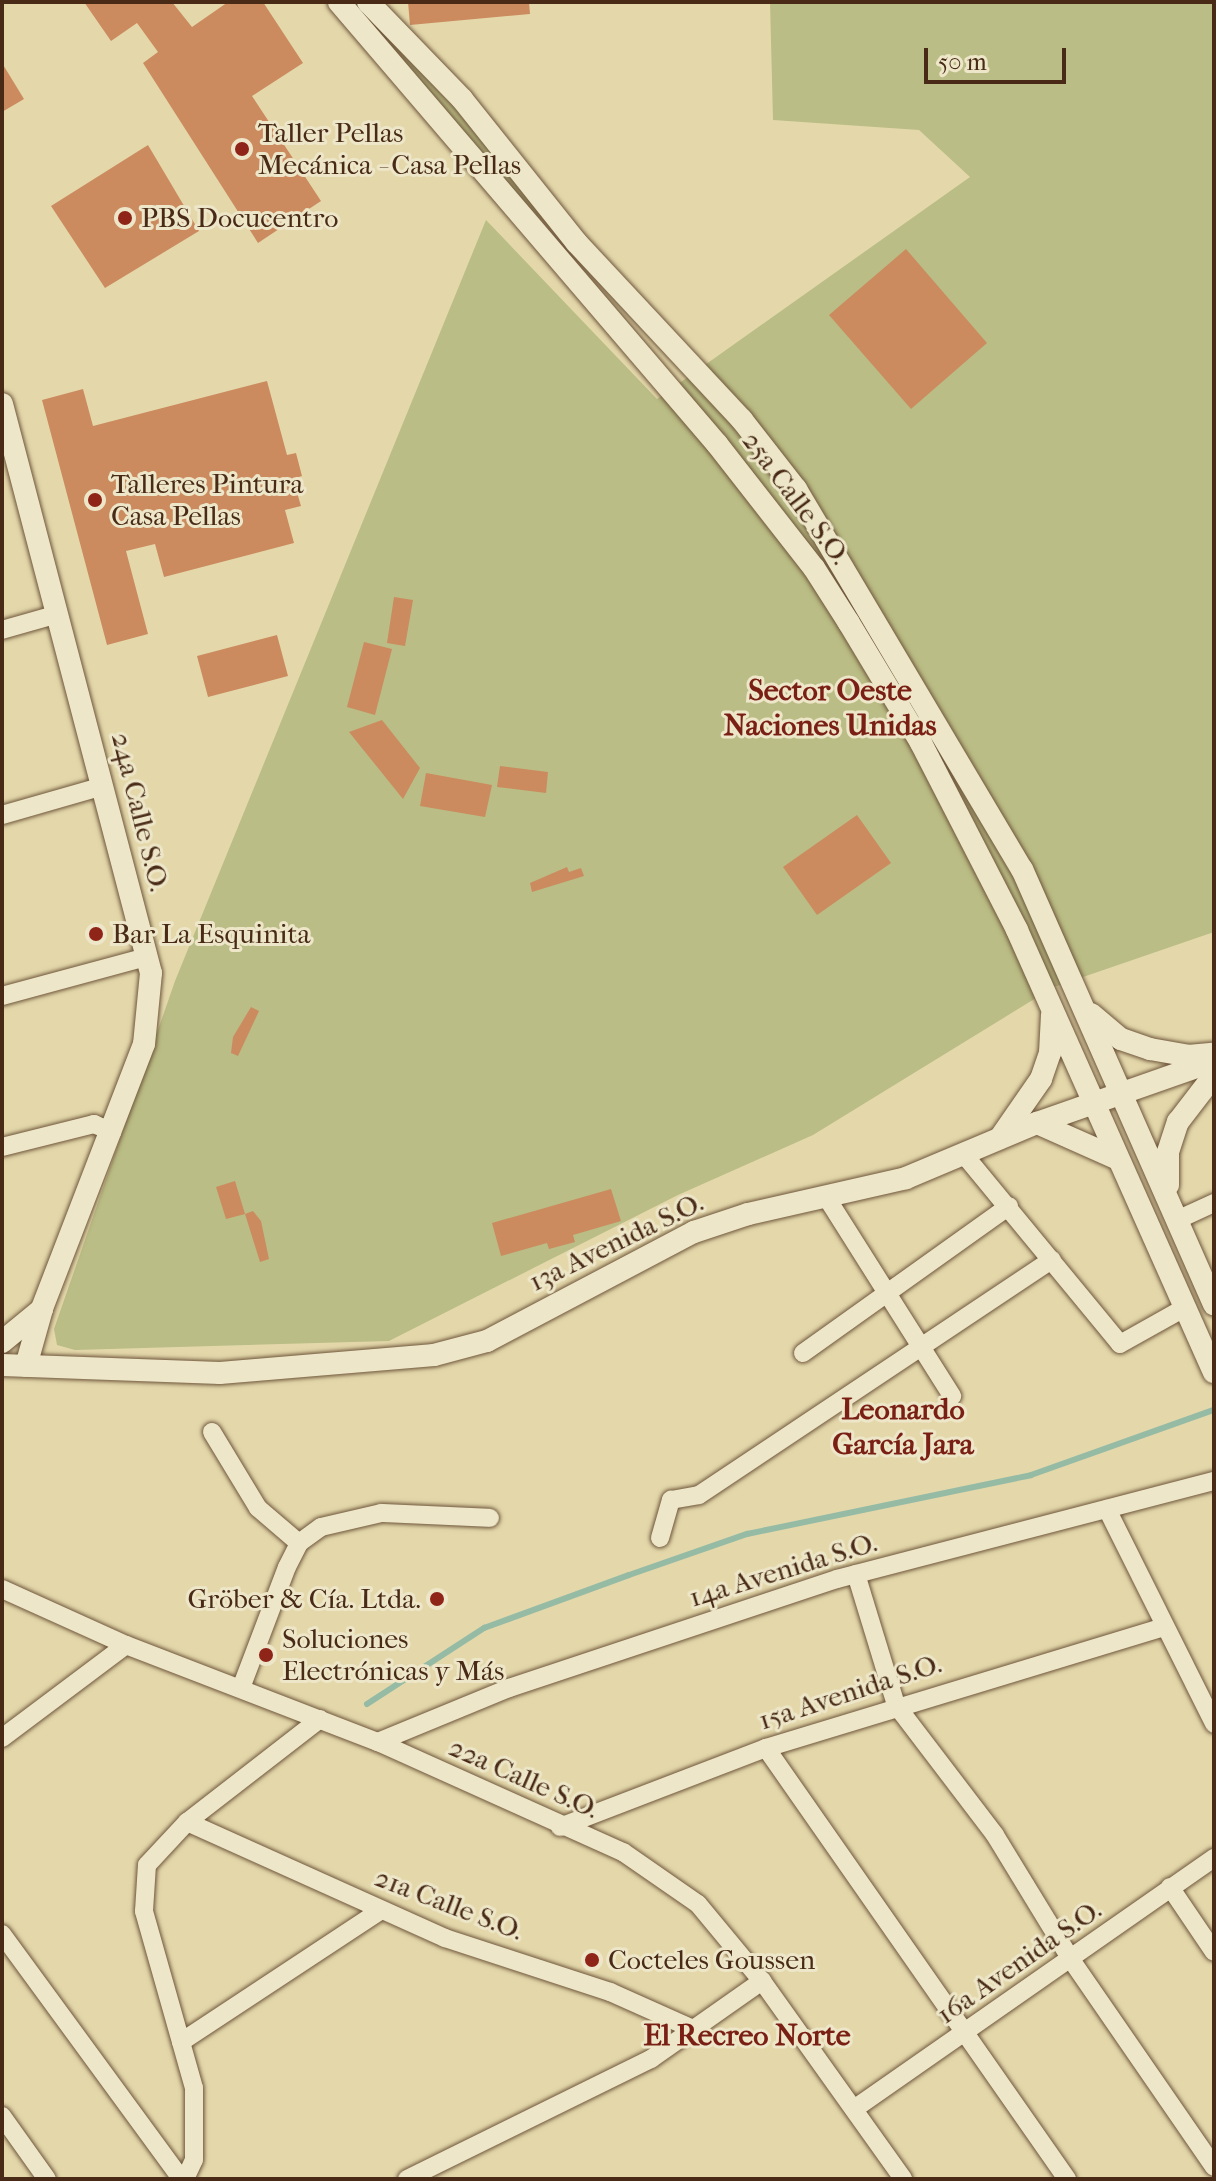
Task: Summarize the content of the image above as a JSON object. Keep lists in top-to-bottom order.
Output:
{
  "streets": {
    "street": [
      "25a Calle S.O.",
      "24a Calle S.O.",
      "13a Avenida S.O.",
      "14a Avenida S.O.",
      "15a Avenida S.O.",
      "22a Calle S.O.",
      "21a Calle S.O.",
      "16a Avenida S.O."
    ]
  },
  "crossings": [
    ["25a Calle S.O.", "13a Avenida S.O."],
    ["24a Calle S.O.", "13a Avenida S.O."],
    ["14a Avenida S.O.", "22a Calle S.O."],
    ["15a Avenida S.O.", "22a Calle S.O."],
    ["22a Calle S.O.", "16a Avenida S.O."]
  ],
  "districts": ["Sector Oeste Naciones Unidas", "Leonardo García Jara", "El Recreo Norte"],
  "places": [
    "Taller Pellas Mecánica - Casa Pellas",
    "PBS Docucentro",
    "Talleres Pintura Casa Pellas",
    "Bar La Esquinita",
    "Gröber & Cía. Ltda.",
    "Soluciones Electrónicas y Más",
    "Cocteles Goussen"
  ],
  "scale_bar": "50 m"
}
